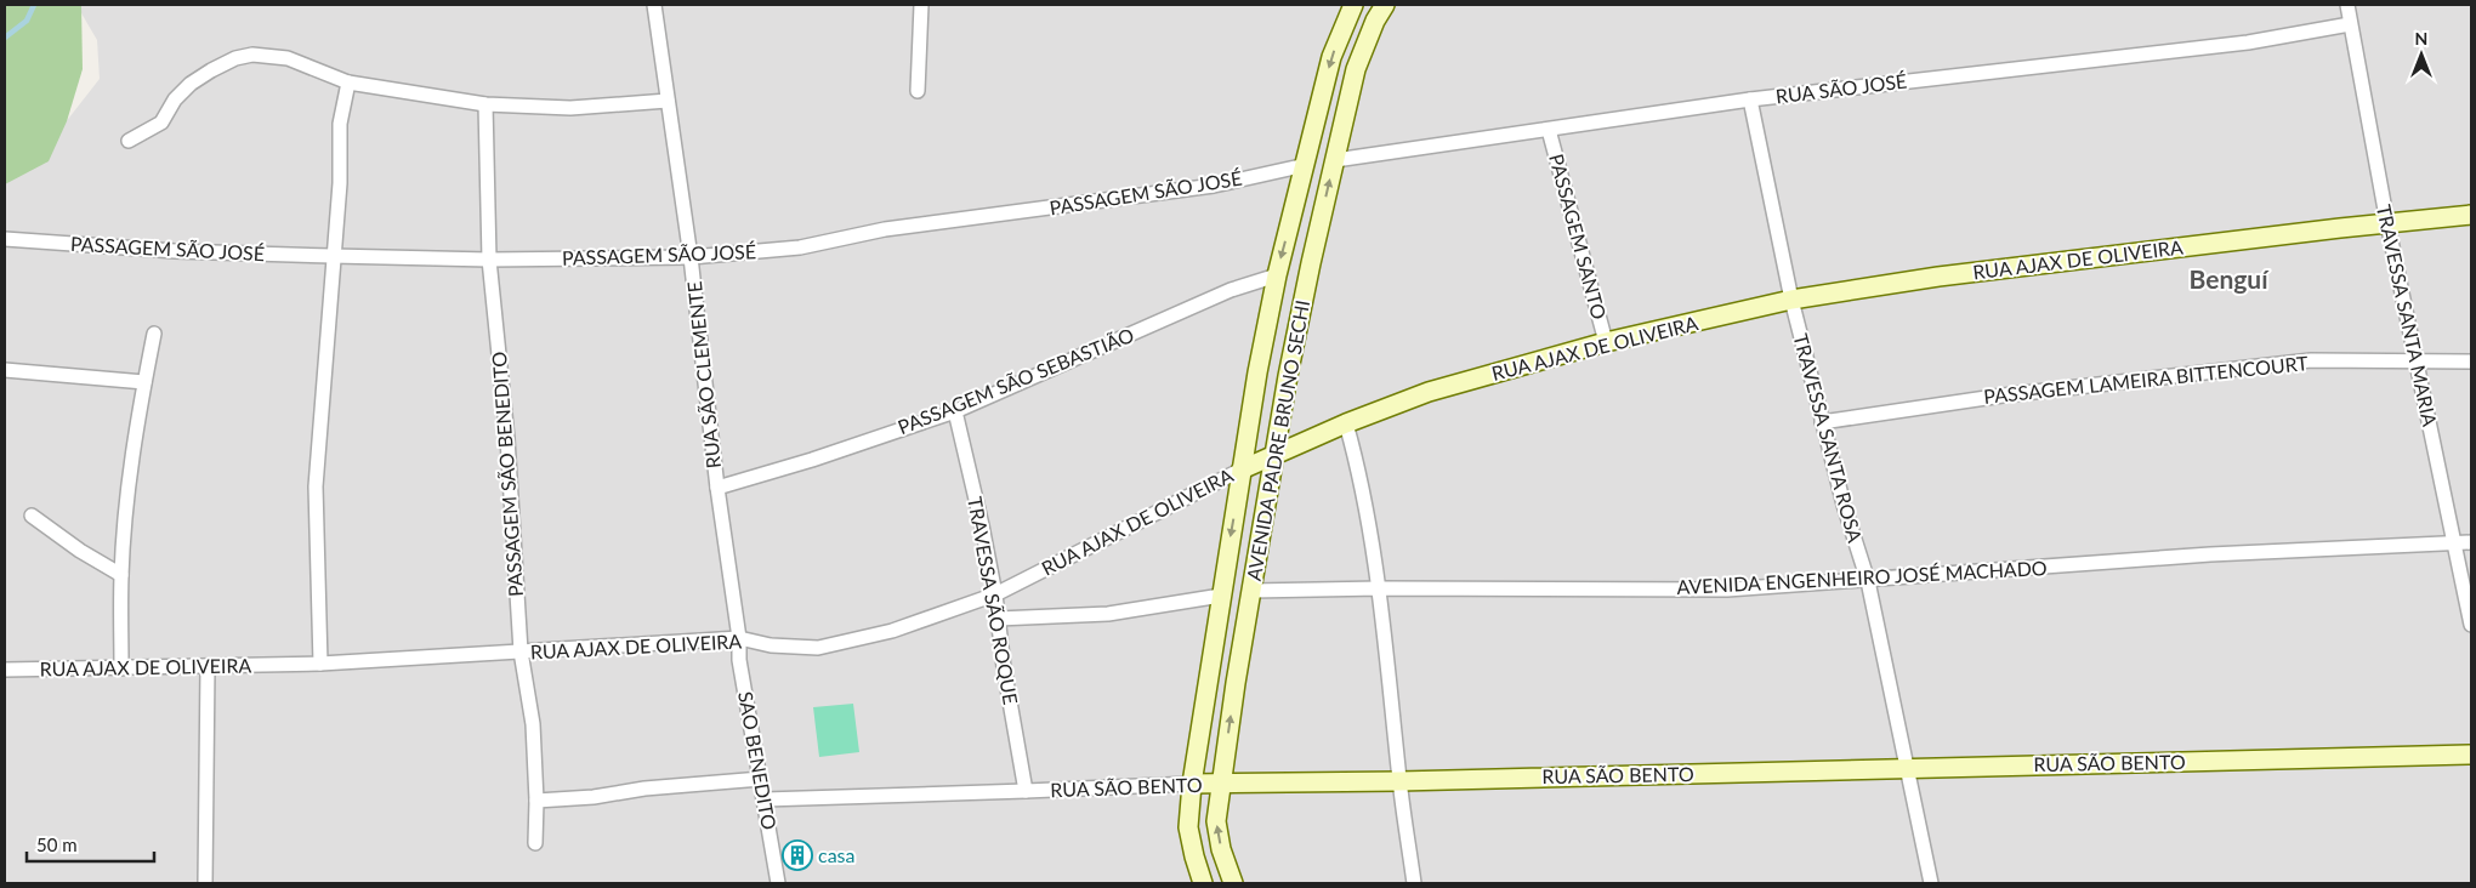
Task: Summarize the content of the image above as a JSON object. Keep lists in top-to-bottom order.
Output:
{
  "streets": {
    "street": [
      "RUA SÃO JOSÉ",
      "PASSAGEM SÃO JOSÉ",
      "PASSAGEM SANTO",
      "RUA AJAX DE OLIVEIRA",
      "TRAVESSA SANTA MARIA",
      "RUA SÃO CLEMENTE",
      "PASSAGEM LAMEIRA BITTENCOURT",
      "PASSAGEM SÃO SEBASTIÃO",
      "TRAVESSA SANTA ROSA",
      "AVENIDA PADRE BRUNO SECHI",
      "PASSAGEM SÃO BENEDITO",
      "AVENIDA ENGENHEIRO JOSÉ MACHADO",
      "TRAVESSA SÃO ROQUE",
      "SAO BENEDITO",
      "RUA SÃO BENTO"
    ]
  },
  "crossings": [
    ["RUA SÃO JOSÉ", "PASSAGEM SANTO"],
    ["RUA SÃO JOSÉ", "TRAVESSA SANTA MARIA"],
    ["RUA SÃO JOSÉ", "TRAVESSA SANTA ROSA"],
    ["RUA SÃO JOSÉ", "AVENIDA PADRE BRUNO SECHI"],
    ["PASSAGEM SÃO JOSÉ", "RUA SÃO CLEMENTE"],
    ["PASSAGEM SÃO JOSÉ", "AVENIDA PADRE BRUNO SECHI"],
    ["PASSAGEM SÃO JOSÉ", "PASSAGEM SÃO BENEDITO"],
    ["PASSAGEM SANTO", "RUA AJAX DE OLIVEIRA"],
    ["RUA AJAX DE OLIVEIRA", "TRAVESSA SANTA MARIA"],
    ["RUA AJAX DE OLIVEIRA", "RUA SÃO CLEMENTE"],
    ["RUA AJAX DE OLIVEIRA", "TRAVESSA SANTA ROSA"],
    ["RUA AJAX DE OLIVEIRA", "AVENIDA PADRE BRUNO SECHI"],
    ["RUA AJAX DE OLIVEIRA", "PASSAGEM SÃO BENEDITO"],
    ["RUA AJAX DE OLIVEIRA", "TRAVESSA SÃO ROQUE"],
    ["RUA AJAX DE OLIVEIRA", "SAO BENEDITO"],
    ["TRAVESSA SANTA MARIA", "PASSAGEM LAMEIRA BITTENCOURT"],
    ["TRAVESSA SANTA MARIA", "AVENIDA ENGENHEIRO JOSÉ MACHADO"],
    ["RUA SÃO CLEMENTE", "PASSAGEM SÃO SEBASTIÃO"],
    ["RUA SÃO CLEMENTE", "SAO BENEDITO"],
    ["PASSAGEM LAMEIRA BITTENCOURT", "TRAVESSA SANTA ROSA"],
    ["PASSAGEM SÃO SEBASTIÃO", "AVENIDA PADRE BRUNO SECHI"],
    ["PASSAGEM SÃO SEBASTIÃO", "TRAVESSA SÃO ROQUE"],
    ["TRAVESSA SANTA ROSA", "AVENIDA ENGENHEIRO JOSÉ MACHADO"],
    ["TRAVESSA SANTA ROSA", "RUA SÃO BENTO"],
    ["AVENIDA PADRE BRUNO SECHI", "AVENIDA ENGENHEIRO JOSÉ MACHADO"],
    ["AVENIDA PADRE BRUNO SECHI", "RUA SÃO BENTO"],
    ["TRAVESSA SÃO ROQUE", "RUA SÃO BENTO"],
    ["SAO BENEDITO", "RUA SÃO BENTO"]
  ],
  "districts": ["Benguí"],
  "places": {
    "building": ["casa"]
  },
  "scale_bar": "50 m",
  "north": "top"
}
